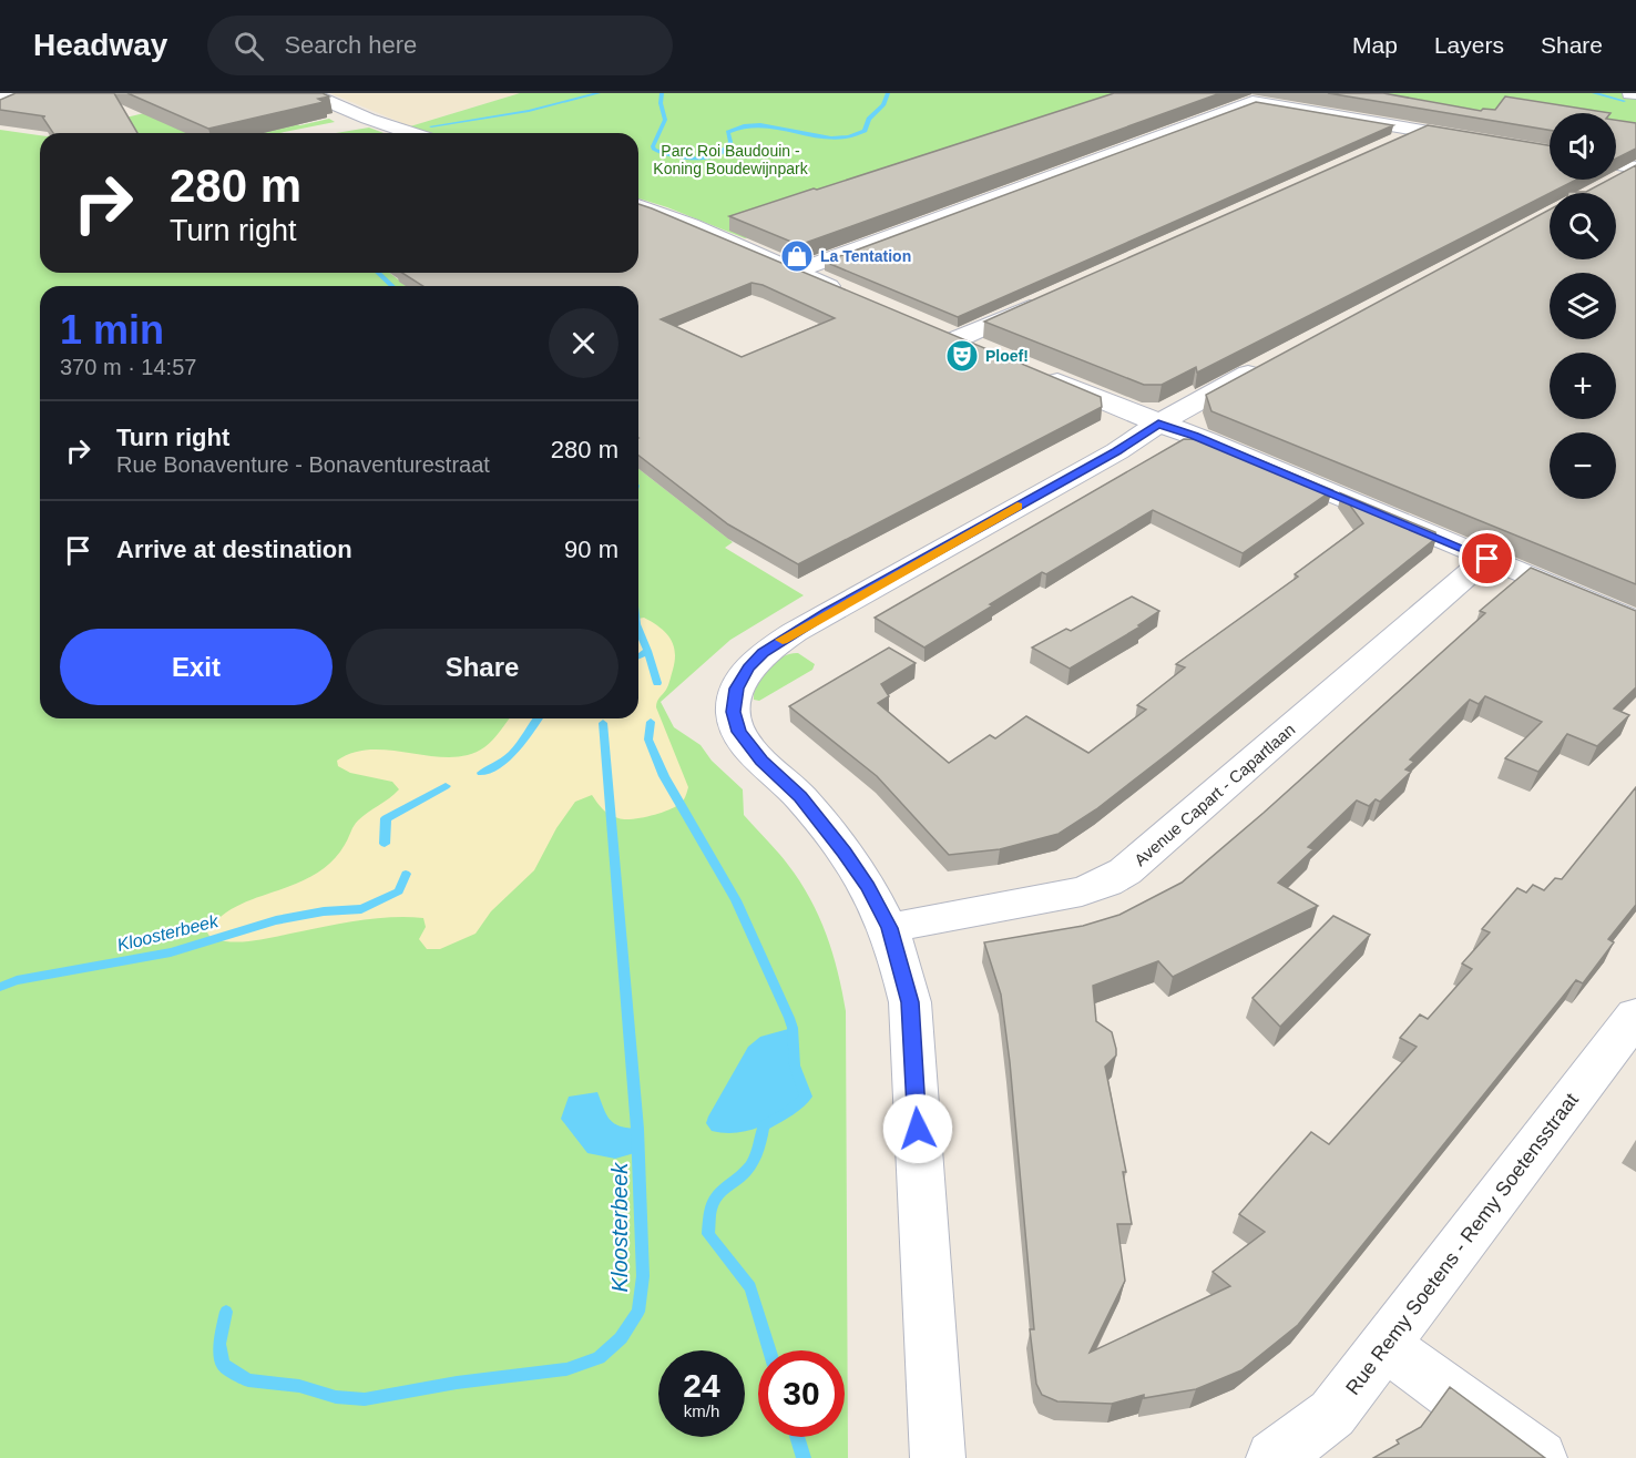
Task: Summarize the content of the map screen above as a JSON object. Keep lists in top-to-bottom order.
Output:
{
  "streets": {
    "street": ["Avenue Capart - Capartlaan", "Rue Remy Soetens - Remy Soetensstraat"]
  },
  "water": ["Kloosterbeek"],
  "parks": ["Parc Roi Baudouin - Koning Boudewijnpark"],
  "places": {
    "shop": ["La Tentation"],
    "theatre": ["Ploef!"]
  },
  "page": {
    "header": "Headway",
    "search": "Search here",
    "nav": ["Map", "Layers", "Share"],
    "map_buttons": ["+", "−"],
    "turn": ["280 m", "Turn right"],
    "heading": ["1 min", "370 m · 14:57"],
    "list": [
      {
        "name": "Turn right",
        "note": "Rue Bonaventure - Bonaventurestraat",
        "value": "280 m"
      },
      {
        "name": "Arrive at destination",
        "value": "90 m"
      }
    ],
    "buttons": ["Exit", "Share"],
    "speed": "24 km/h",
    "limit": "30"
  }
}
